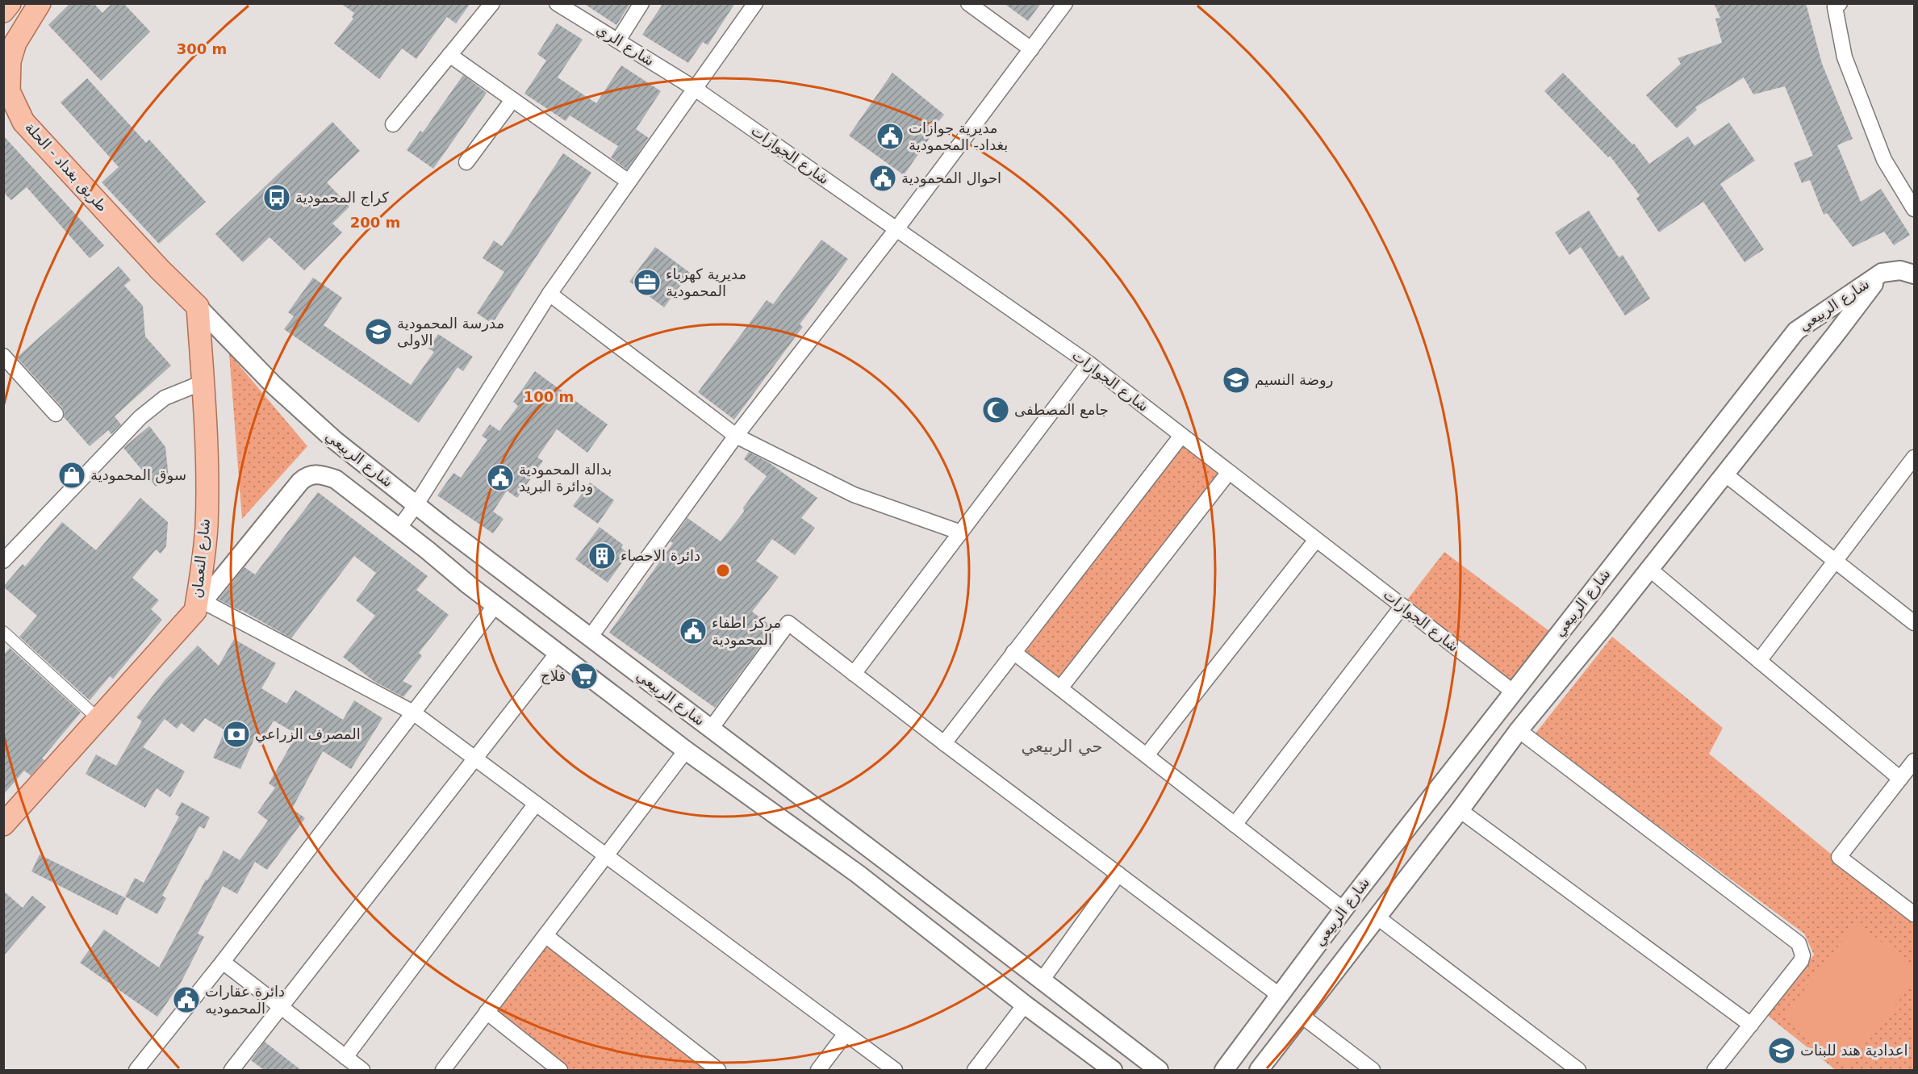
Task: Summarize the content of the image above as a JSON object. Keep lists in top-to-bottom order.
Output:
{
  "streets": {
    "main road": ["طريق بغداد - الحلة", "شارع النعمان"],
    "street": ["شارع الري", "شارع الجوازات", "شارع الربيعي"]
  },
  "crossings": [
    ["شارع الري", "شارع الجوازات"],
    ["شارع الجوازات", "شارع الربيعي"],
    ["طريق بغداد - الحلة", "شارع الربيعي"],
    ["طريق بغداد - الحلة", "شارع النعمان"],
    ["شارع الربيعي", "شارع النعمان"]
  ],
  "districts": ["حي الربيعي"],
  "places": {
    "public building": [
      "مديرية جوازات بغداد- المحمودية",
      "احوال المحمودية",
      "بدالة المحمودية ودائرة البريد",
      "مركز اطفاء المحمودية",
      "دائرة عقارات المحموديه"
    ],
    "bus stop": ["كراج المحمودية"],
    "office": ["مديرية كهرباء المحمودية"],
    "school or university": ["مدرسة المحمودية الاولى", "روضة النسيم", "اعدادية هند للبنات"],
    "mosque": ["جامع المصطفى"],
    "shop": ["سوق المحمودية"],
    "building": ["دائرة الاحصاء"],
    "supermarket": ["فلاح"],
    "bank": ["المصرف الزراعي"]
  },
  "rings": ["300 m", "200 m", "100 m"]
}
